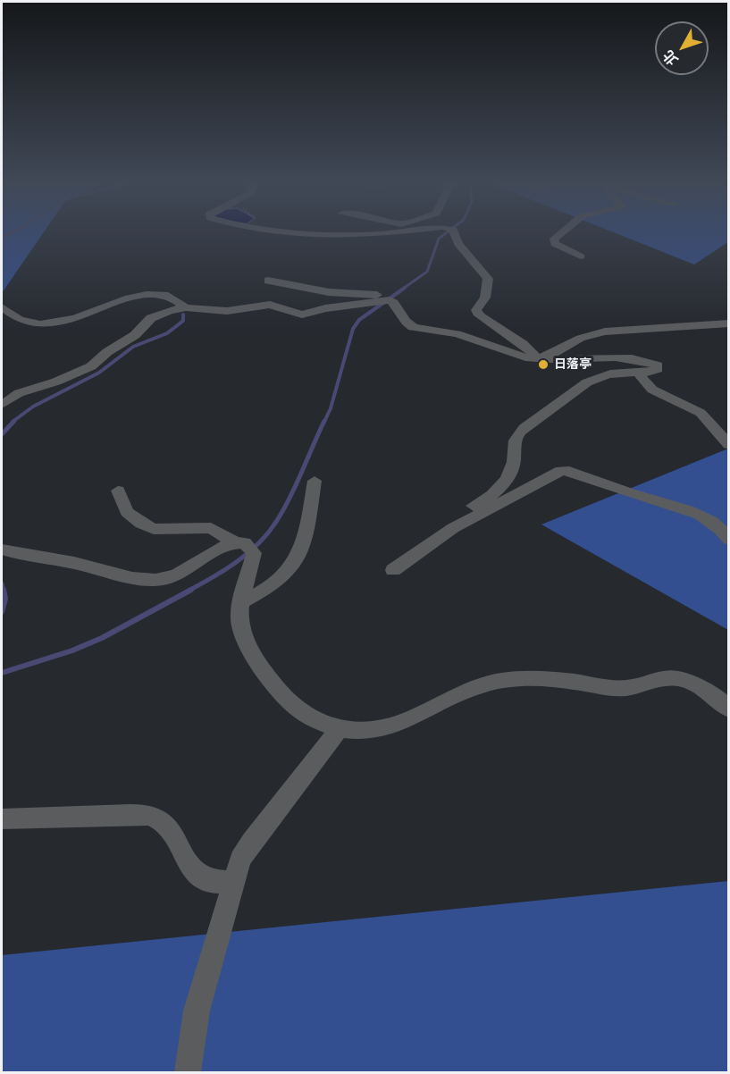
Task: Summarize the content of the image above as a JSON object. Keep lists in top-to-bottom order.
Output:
{
  "places": ["日落亭"],
  "north": "bottom left"
}
